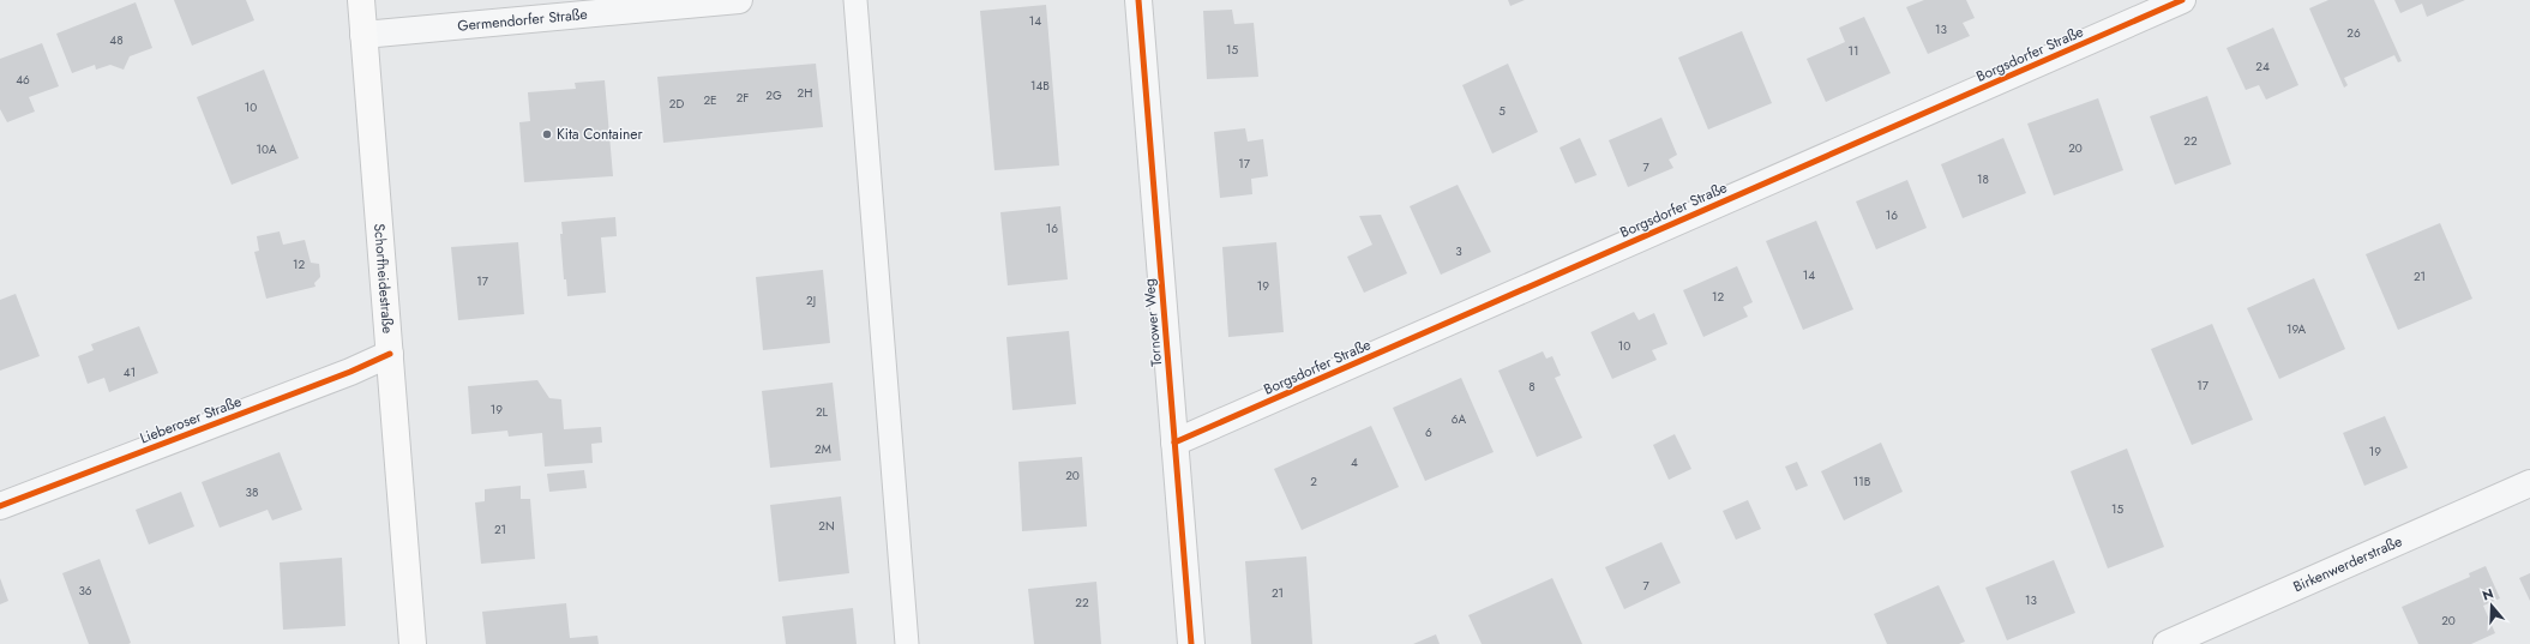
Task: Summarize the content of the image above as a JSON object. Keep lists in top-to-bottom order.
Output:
{
  "streets": {
    "main road": ["Schorfheidestraße"],
    "street": [
      "Germendorfer Straße",
      "Borgsdorfer Straße",
      "Tornower Weg",
      "Lieberoser Straße",
      "Birkenwerderstraße"
    ]
  },
  "crossings": [
    ["Germendorfer Straße", "Schorfheidestraße"],
    ["Borgsdorfer Straße", "Tornower Weg"],
    ["Schorfheidestraße", "Lieberoser Straße"]
  ],
  "places": ["Kita Container"],
  "house_numbers": [
    "14",
    "13",
    "26",
    "48",
    "15",
    "11",
    "24",
    "46",
    "14B",
    "2H",
    "2G",
    "2F",
    "2E",
    "2D",
    "10",
    "5",
    "22",
    "20",
    "10A",
    "17",
    "7",
    "18",
    "16",
    "16",
    "3",
    "12",
    "14",
    "21",
    "17",
    "19",
    "12",
    "2J",
    "19A",
    "10",
    "41",
    "17",
    "8",
    "19",
    "2L",
    "6A",
    "6",
    "2M",
    "19",
    "4",
    "20",
    "2",
    "11B",
    "38",
    "15",
    "2N",
    "21",
    "7",
    "36",
    "21",
    "13",
    "22",
    "20"
  ],
  "north": "top"
}
